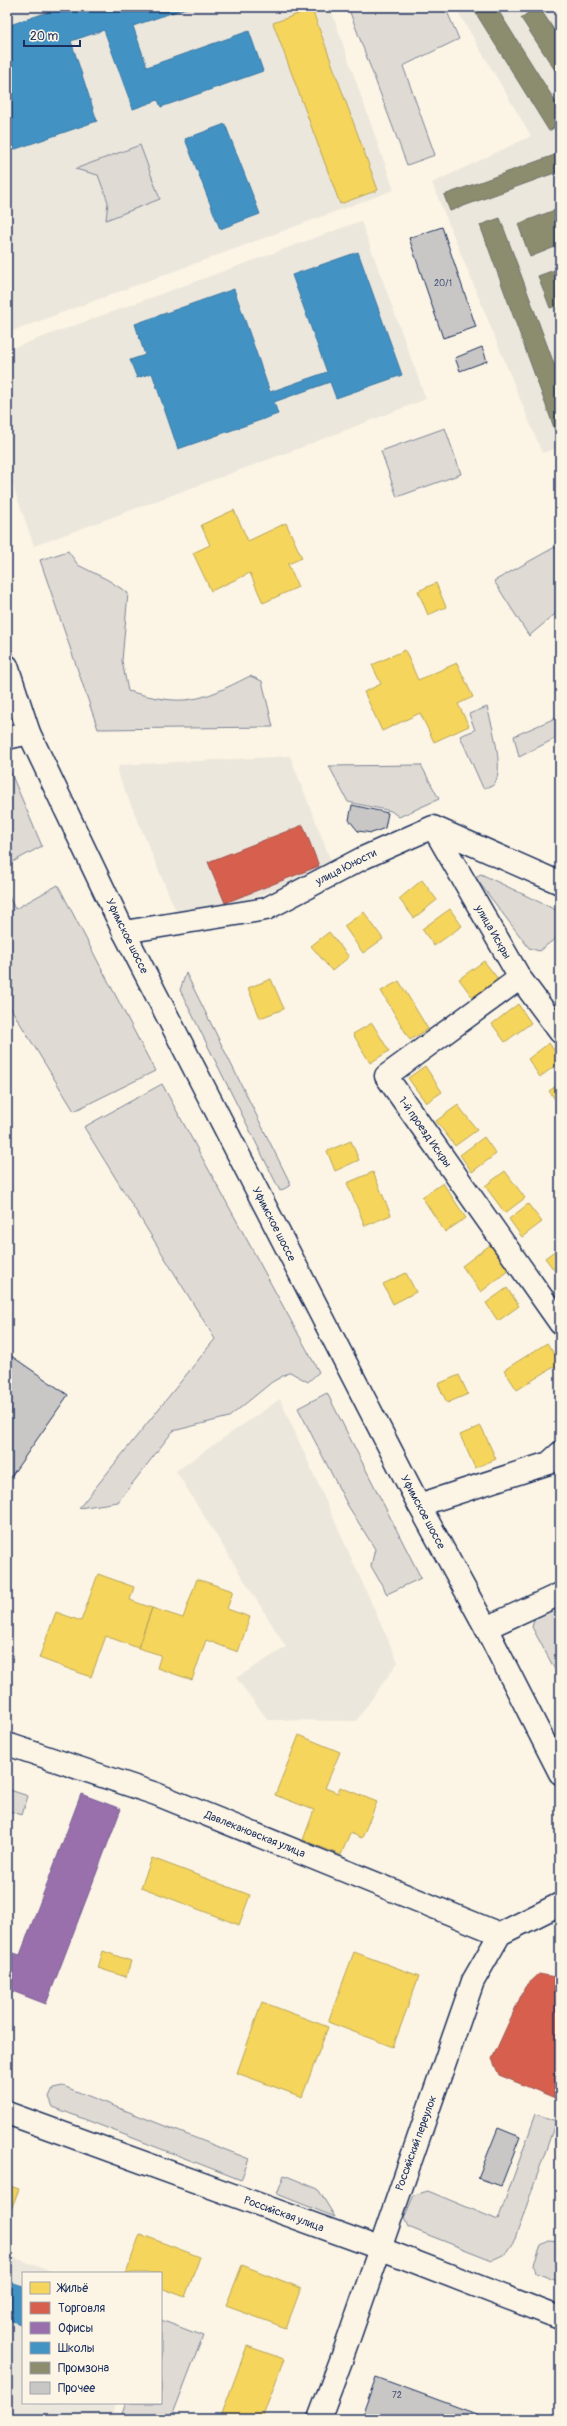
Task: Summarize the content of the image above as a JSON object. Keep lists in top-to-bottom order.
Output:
{
  "streets": {
    "street": [
      "улица Юности",
      "улица Искры",
      "Уфимское шоссе",
      "1-й проезд Искры",
      "Давлекановская улица",
      "Российский переулок",
      "Российская улица"
    ]
  },
  "crossings": [
    ["улица Юности", "улица Искры"],
    ["улица Юности", "Уфимское шоссе"],
    ["улица Искры", "1-й проезд Искры"],
    ["Давлекановская улица", "Российский переулок"],
    ["Российский переулок", "Российская улица"]
  ],
  "house_numbers": ["20/1", "72"],
  "legend": [
    "Жильё",
    "Торговля",
    "Офисы",
    "Школы",
    "Промзона",
    "Прочее"
  ],
  "scale_bar": "20 m"
}
